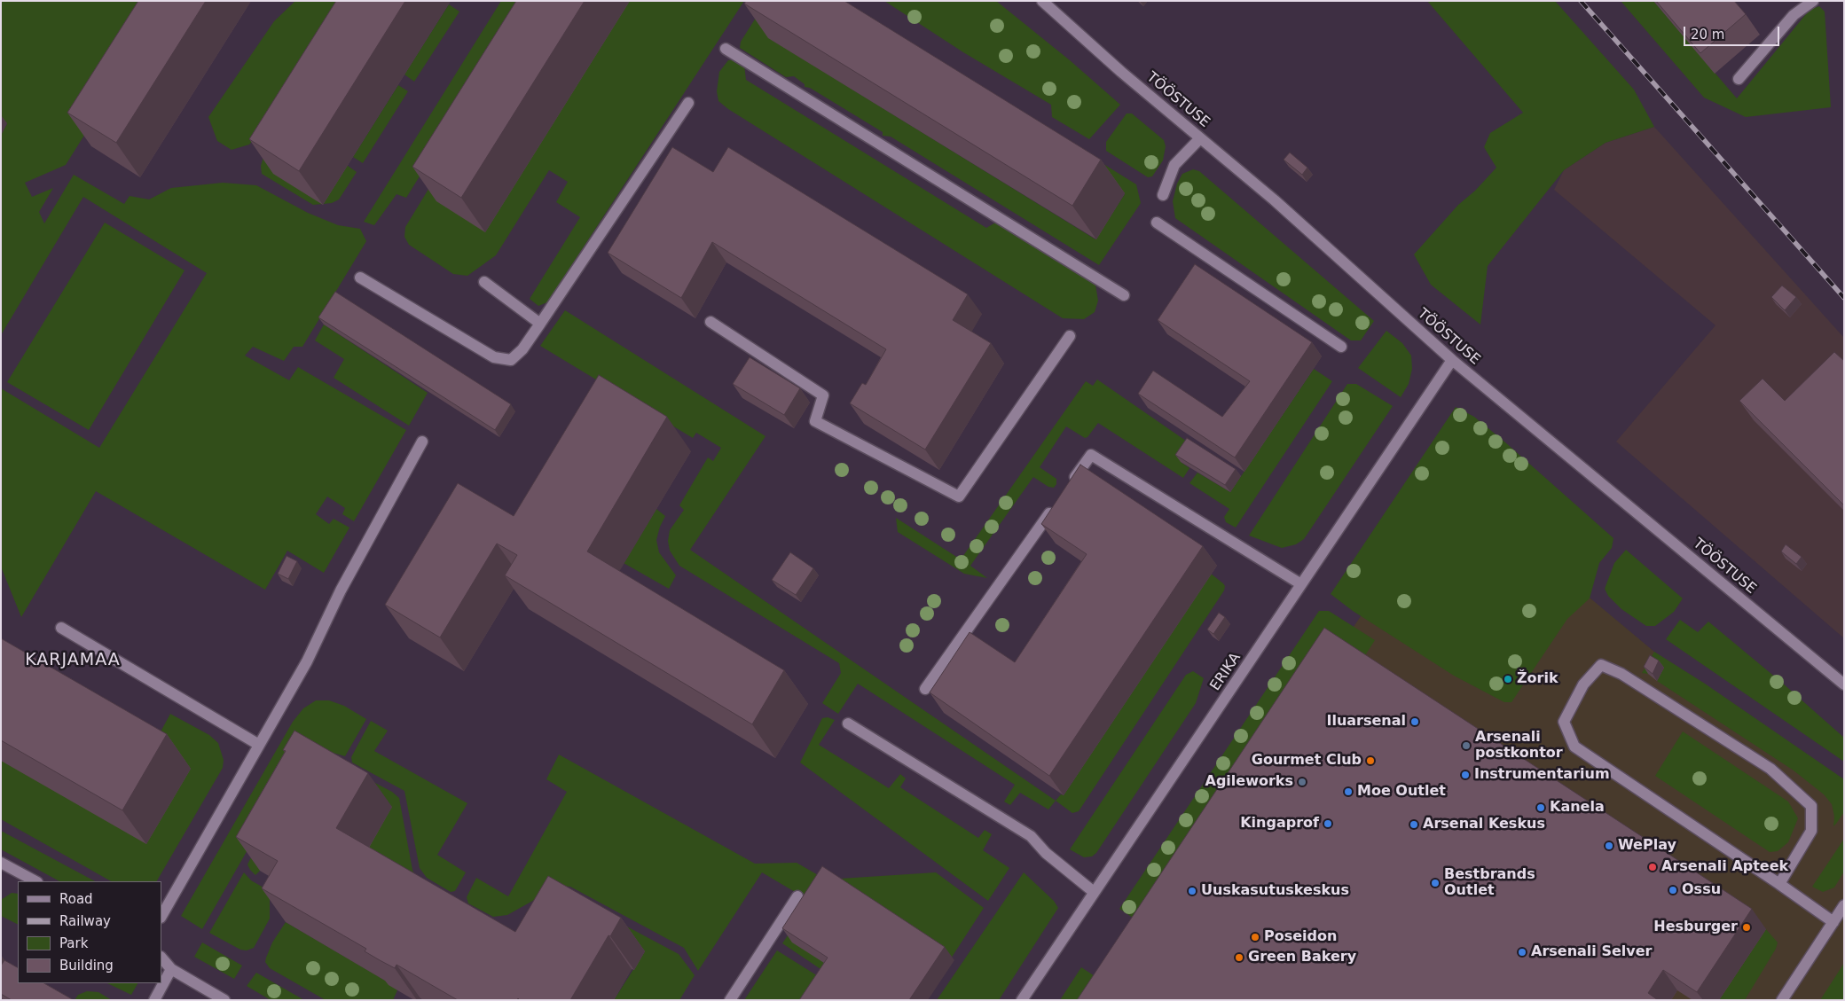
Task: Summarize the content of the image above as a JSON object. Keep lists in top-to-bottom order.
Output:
{
  "streets": {
    "street": ["TÖÖSTUSE", "ERIKA"]
  },
  "crossings": [
    ["TÖÖSTUSE", "ERIKA"]
  ],
  "districts": ["KARJAMAA"],
  "places": [
    "Žorik",
    "Iluarsenal",
    "Arsenali postkontor",
    "Gourmet Club",
    "Instrumentarium",
    "Agileworks",
    "Moe Outlet",
    "Kanela",
    "Kingaprof",
    "Arsenal Keskus",
    "WePlay",
    "Arsenali Apteek",
    "Bestbrands Outlet",
    "Ossu",
    "Uuskasutuskeskus",
    "Hesburger",
    "Poseidon",
    "Arsenali Selver",
    "Green Bakery"
  ],
  "legend": [
    "Road",
    "Railway",
    "Park",
    "Building"
  ],
  "scale_bar": "20 m"
}
